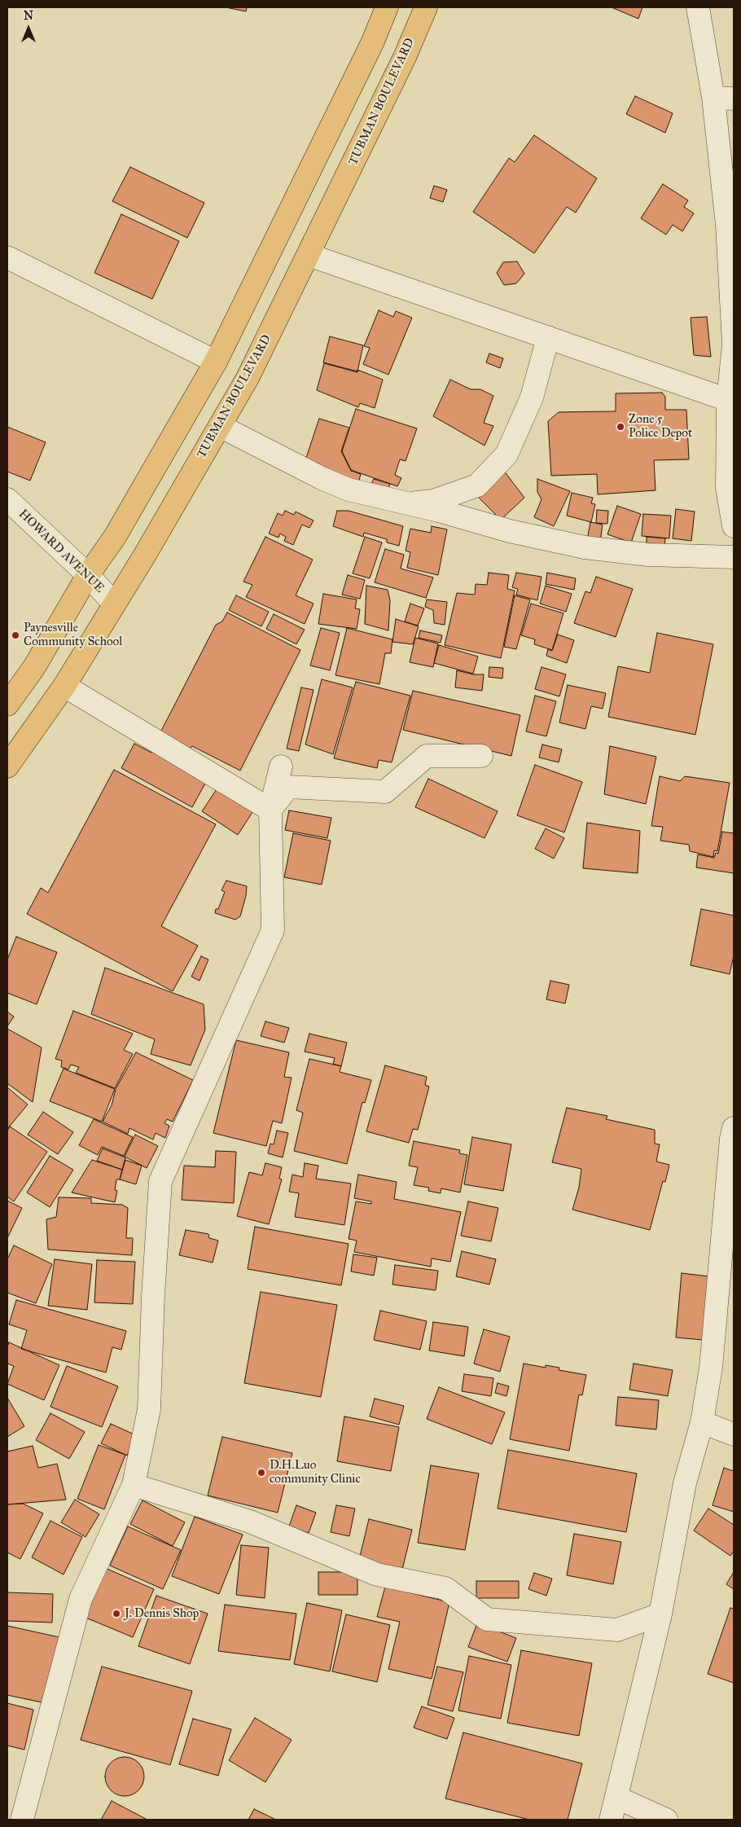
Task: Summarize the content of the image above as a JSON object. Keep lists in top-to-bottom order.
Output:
{
  "streets": {
    "highway": ["TUBMAN BOULEVARD"],
    "street": ["HOWARD AVENUE"]
  },
  "crossings": [
    ["TUBMAN BOULEVARD", "HOWARD AVENUE"]
  ],
  "places": [
    "Zone 5 Police Depot",
    "Paynesville Community School",
    "D.H.Luo community Clinic",
    "J. Dennis Shop"
  ],
  "north": "top"
}
